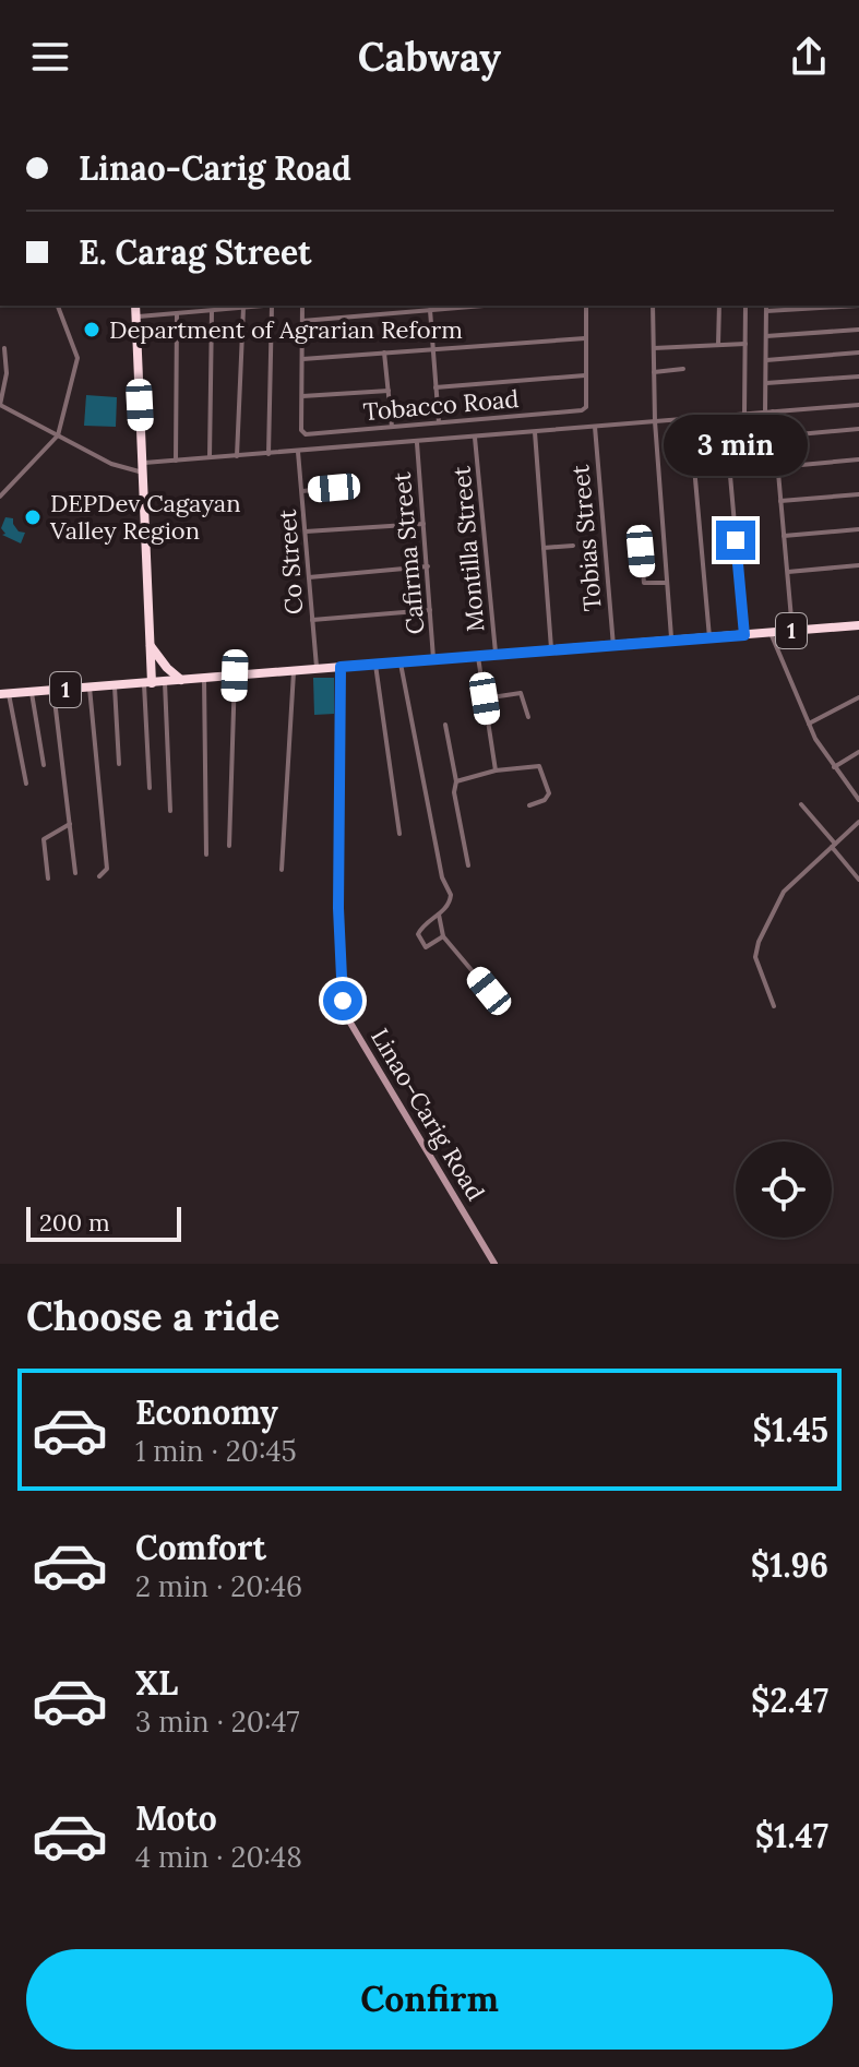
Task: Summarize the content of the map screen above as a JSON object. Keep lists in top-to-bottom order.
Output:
{
  "streets": {
    "highway": ["1"],
    "main road": ["Linao-Carig Road"],
    "street": [
      "Tobacco Road",
      "Tobias Street",
      "Montilla Street",
      "Cafirma Street",
      "Co Street"
    ]
  },
  "crossings": [
    ["Tobias Street", "1"],
    ["Montilla Street", "1"],
    ["Cafirma Street", "1"],
    ["Co Street", "1"],
    ["1", "Linao-Carig Road"]
  ],
  "places": ["Department of Agrarian Reform", "DEPDev Cagayan Valley Region"],
  "scale_bar": "200 m",
  "page": {
    "header": "Cabway",
    "banner": ["Linao-Carig Road", "E. Carag Street"],
    "bubble": "3 min",
    "scale": "200 m",
    "heading": "Choose a ride",
    "list": [
      {
        "name": "Economy",
        "note": "1 min · 20:45",
        "value": "$1.45"
      },
      {
        "name": "Comfort",
        "note": "2 min · 20:46",
        "value": "$1.96"
      },
      {
        "name": "XL",
        "note": "3 min · 20:47",
        "value": "$2.47"
      },
      {
        "name": "Moto",
        "note": "4 min · 20:48",
        "value": "$1.47"
      }
    ],
    "buttons": "Confirm"
  }
}
